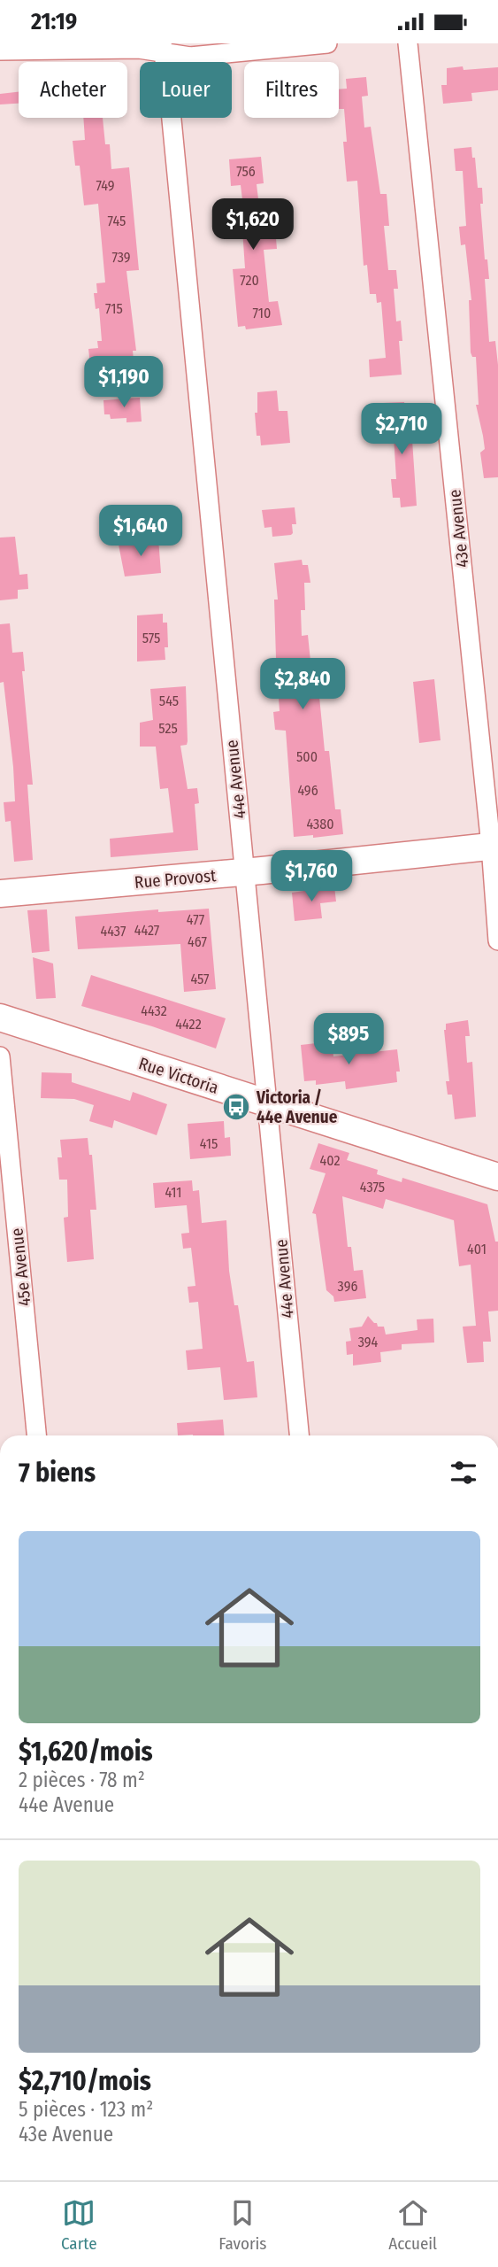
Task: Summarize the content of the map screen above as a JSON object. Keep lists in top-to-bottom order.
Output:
{
  "streets": {
    "main road": ["Rue Provost", "Rue Victoria"],
    "street": ["43e Avenue", "44e Avenue", "45e Avenue"]
  },
  "crossings": [
    ["43e Avenue", "Rue Provost"],
    ["44e Avenue", "Rue Provost"],
    ["44e Avenue", "Rue Victoria"]
  ],
  "places": {
    "bus stop": ["Victoria / 44e Avenue"]
  },
  "house_numbers": [
    "756",
    "749",
    "745",
    "739",
    "720",
    "715",
    "710",
    "575",
    "545",
    "525",
    "500",
    "496",
    "4380",
    "477",
    "4427",
    "4437",
    "467",
    "457",
    "4432",
    "4422",
    "415",
    "402",
    "4375",
    "411",
    "401",
    "396",
    "394"
  ],
  "page": {
    "status": "21:19",
    "chip": ["Acheter", "Louer", "Filtres"],
    "price": [
      "$1,620",
      "$1,190",
      "$2,710",
      "$1,640",
      "$2,840",
      "$1,760",
      "$895"
    ],
    "heading": "7 biens",
    "list": [
      {
        "name": "$1,620/mois",
        "note": "2 pièces · 78 m² · 44e Avenue"
      },
      {
        "name": "$2,710/mois",
        "note": "5 pièces · 123 m² · 43e Avenue"
      }
    ],
    "tabs": ["Carte", "Favoris", "Accueil"]
  }
}
